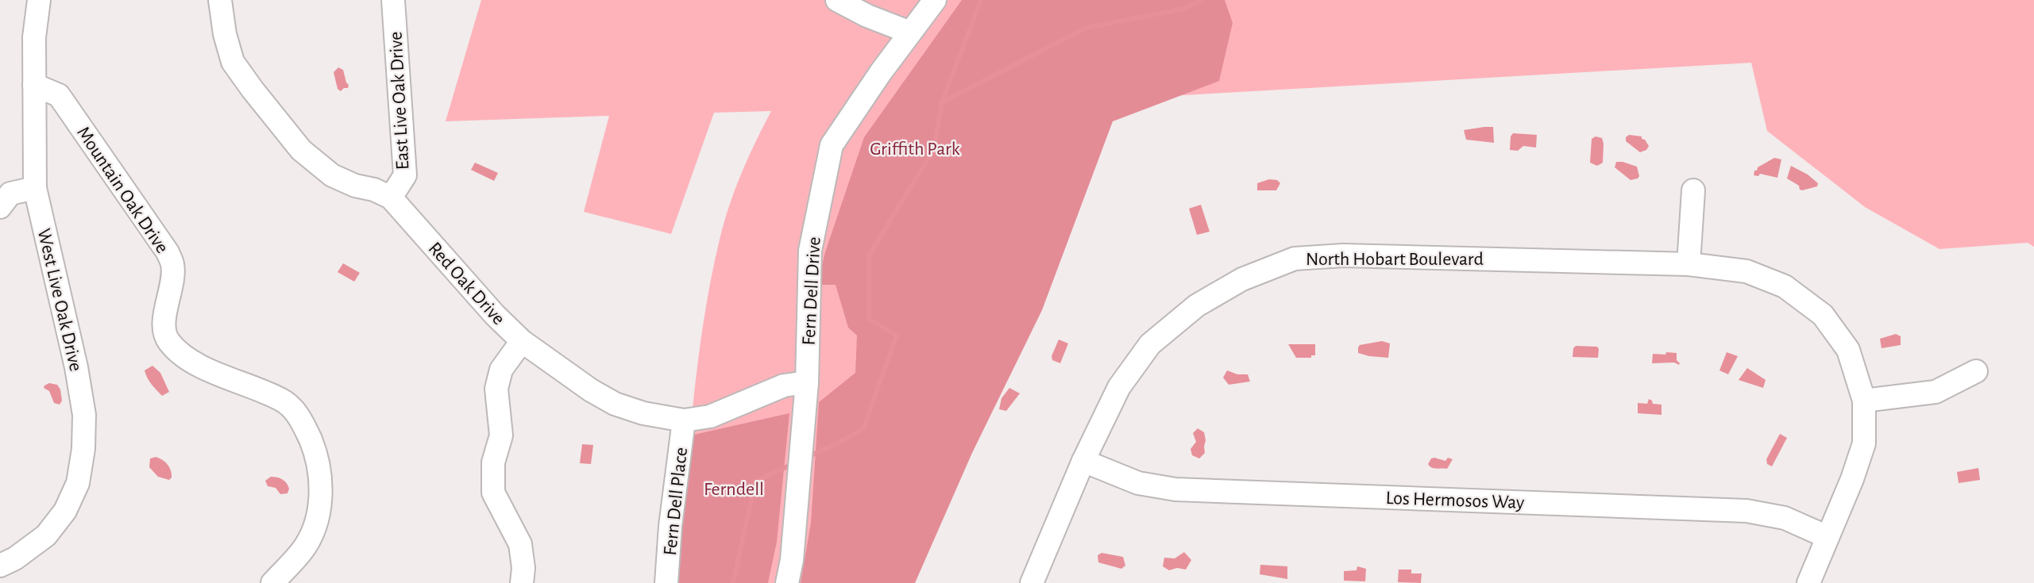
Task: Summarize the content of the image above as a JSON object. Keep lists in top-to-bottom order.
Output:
{
  "streets": {
    "street": [
      "East Live Oak Drive",
      "Mountain Oak Drive",
      "North Hobart Boulevard",
      "Red Oak Drive",
      "Fern Dell Drive",
      "West Live Oak Drive",
      "Los Hermosos Way",
      "Fern Dell Place"
    ]
  },
  "crossings": [
    ["East Live Oak Drive", "Red Oak Drive"],
    ["Mountain Oak Drive", "West Live Oak Drive"],
    ["North Hobart Boulevard", "Los Hermosos Way"],
    ["Red Oak Drive", "Fern Dell Drive"],
    ["Red Oak Drive", "Fern Dell Place"]
  ],
  "parks": ["Griffith Park", "Ferndell"]
}
